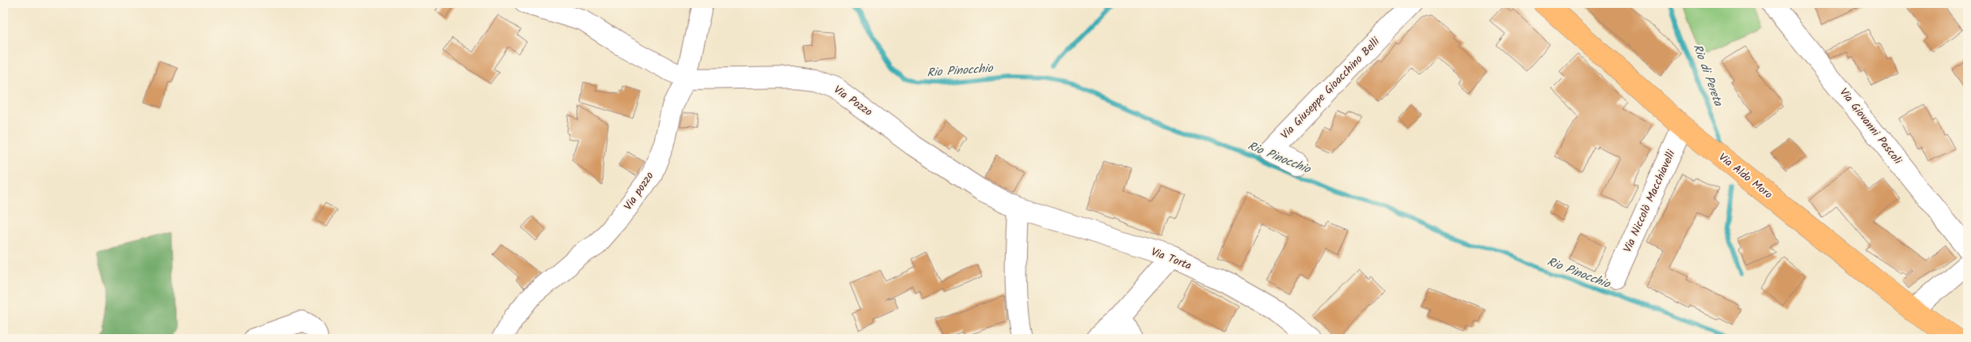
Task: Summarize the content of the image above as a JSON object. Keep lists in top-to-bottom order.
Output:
{
  "streets": {
    "main road": ["Via Aldo Moro"],
    "street": [
      "Via Giuseppe Gioacchino Belli",
      "Via Pozzo",
      "Via Giovanni Pascoli",
      "Via pozzo",
      "Via Niccolò Macchiavelli",
      "Via Torta"
    ]
  },
  "crossings": [
    ["Via Pozzo", "Via pozzo"],
    ["Via Pozzo", "Via Torta"],
    ["Via Aldo Moro", "Via Niccolò Macchiavelli"]
  ],
  "water": ["Rio Pinocchio", "Rio di Pereta"]
}
